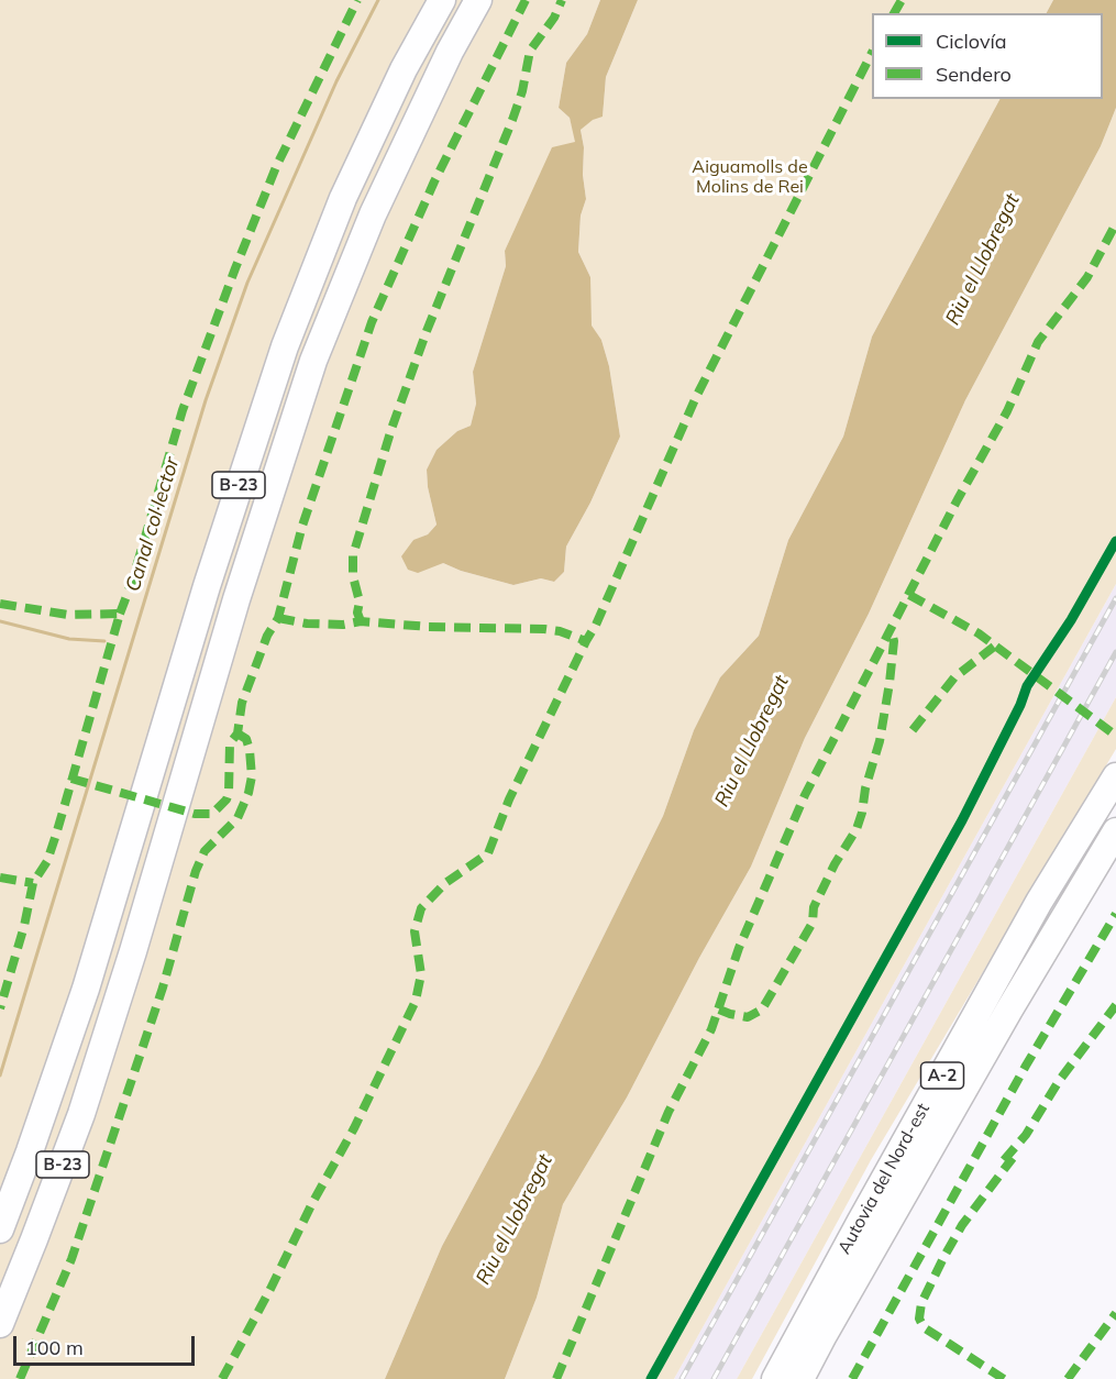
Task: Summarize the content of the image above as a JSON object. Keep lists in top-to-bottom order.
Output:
{
  "streets": {
    "highway": ["B-23", "A-2", "Autovia del Nord-est"]
  },
  "water": ["Riu el Llobregat", "Canal col·lector"],
  "parks": ["Aiguamolls de Molins de Rei"],
  "legend": ["Ciclovía", "Sendero"],
  "scale_bar": "100 m"
}
